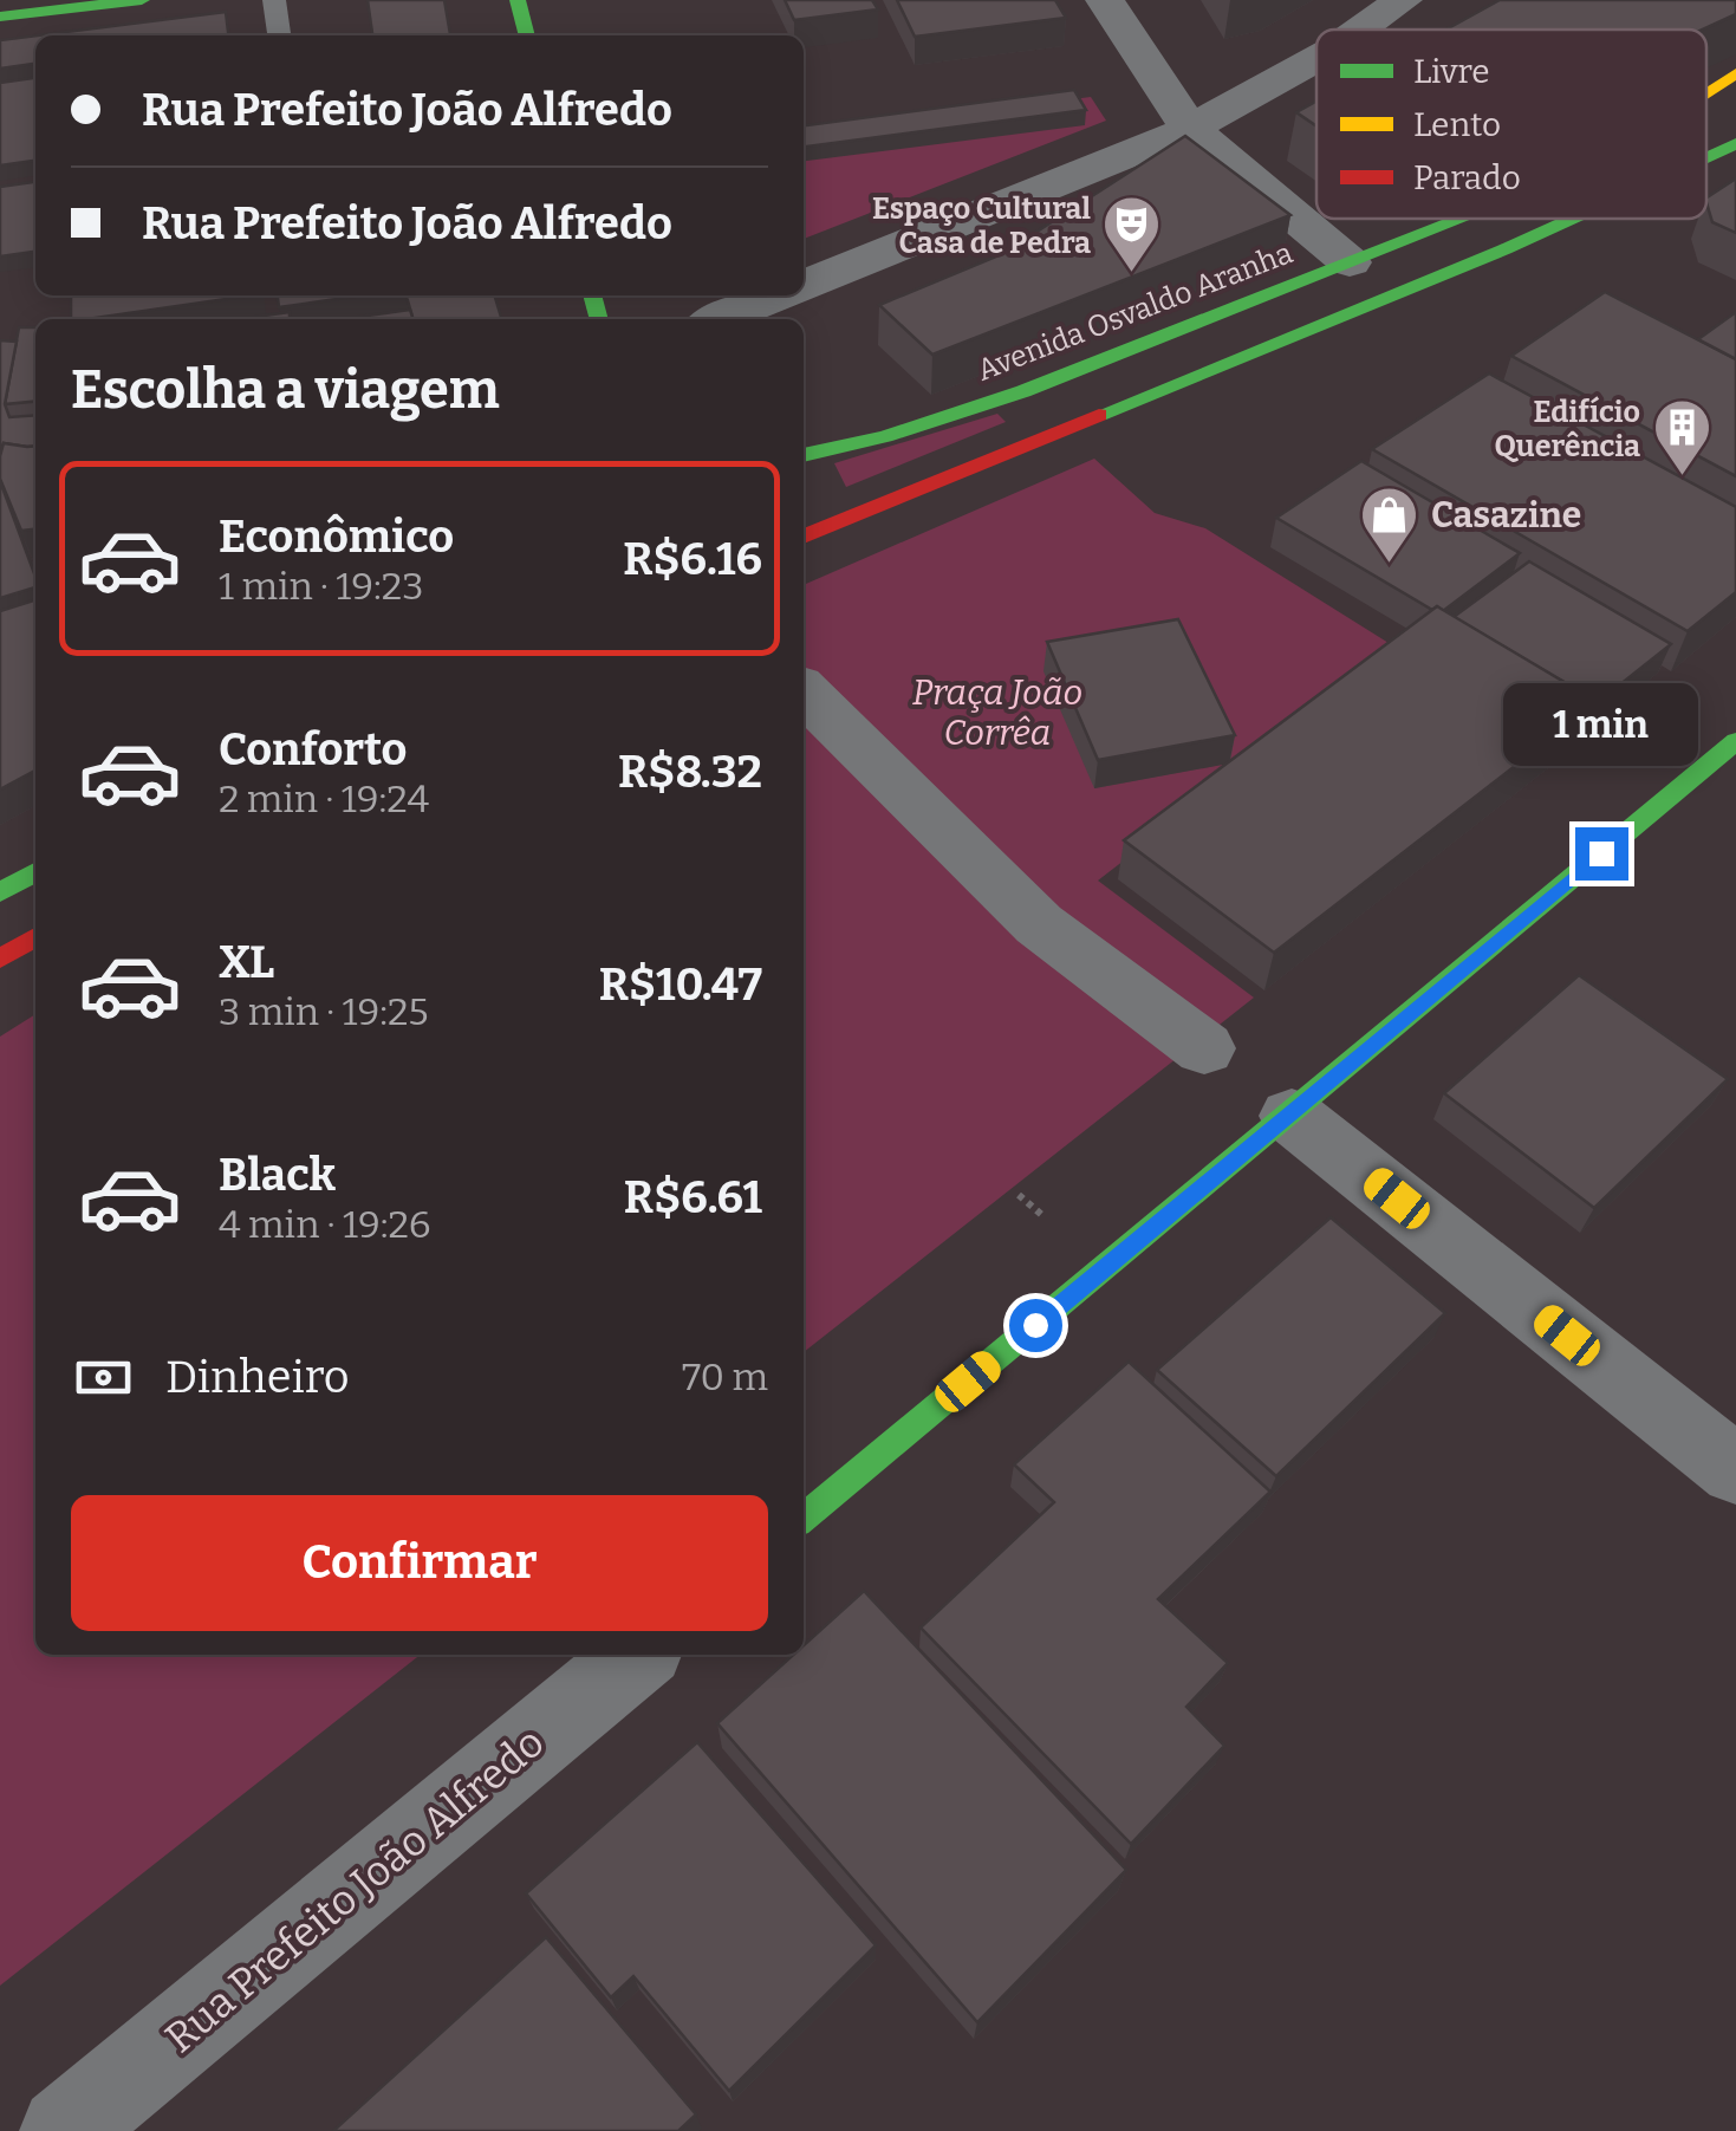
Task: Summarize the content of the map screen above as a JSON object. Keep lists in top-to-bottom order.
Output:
{
  "streets": {
    "street": ["Avenida Osvaldo Aranha", "Rua Prefeito João Alfredo"]
  },
  "parks": ["Praça João Corrêa"],
  "places": {
    "theatre": ["Espaço Cultural Casa de Pedra"],
    "building": ["Edifício Querência"],
    "shop": ["Casazine"]
  },
  "legend": ["Livre", "Lento", "Parado"],
  "page": {
    "banner": ["Rua Prefeito João Alfredo", "Rua Prefeito João Alfredo"],
    "heading": "Escolha a viagem",
    "list": [
      {
        "name": "Econômico",
        "note": "1 min · 19:23",
        "value": "R$6.16"
      },
      {
        "name": "Conforto",
        "note": "2 min · 19:24",
        "value": "R$8.32"
      },
      {
        "name": "XL",
        "note": "3 min · 19:25",
        "value": "R$10.47"
      },
      {
        "name": "Black",
        "note": "4 min · 19:26",
        "value": "R$6.61"
      }
    ],
    "bubble": "1 min",
    "pay": ["Dinheiro", "70 m"],
    "buttons": "Confirmar"
  }
}
